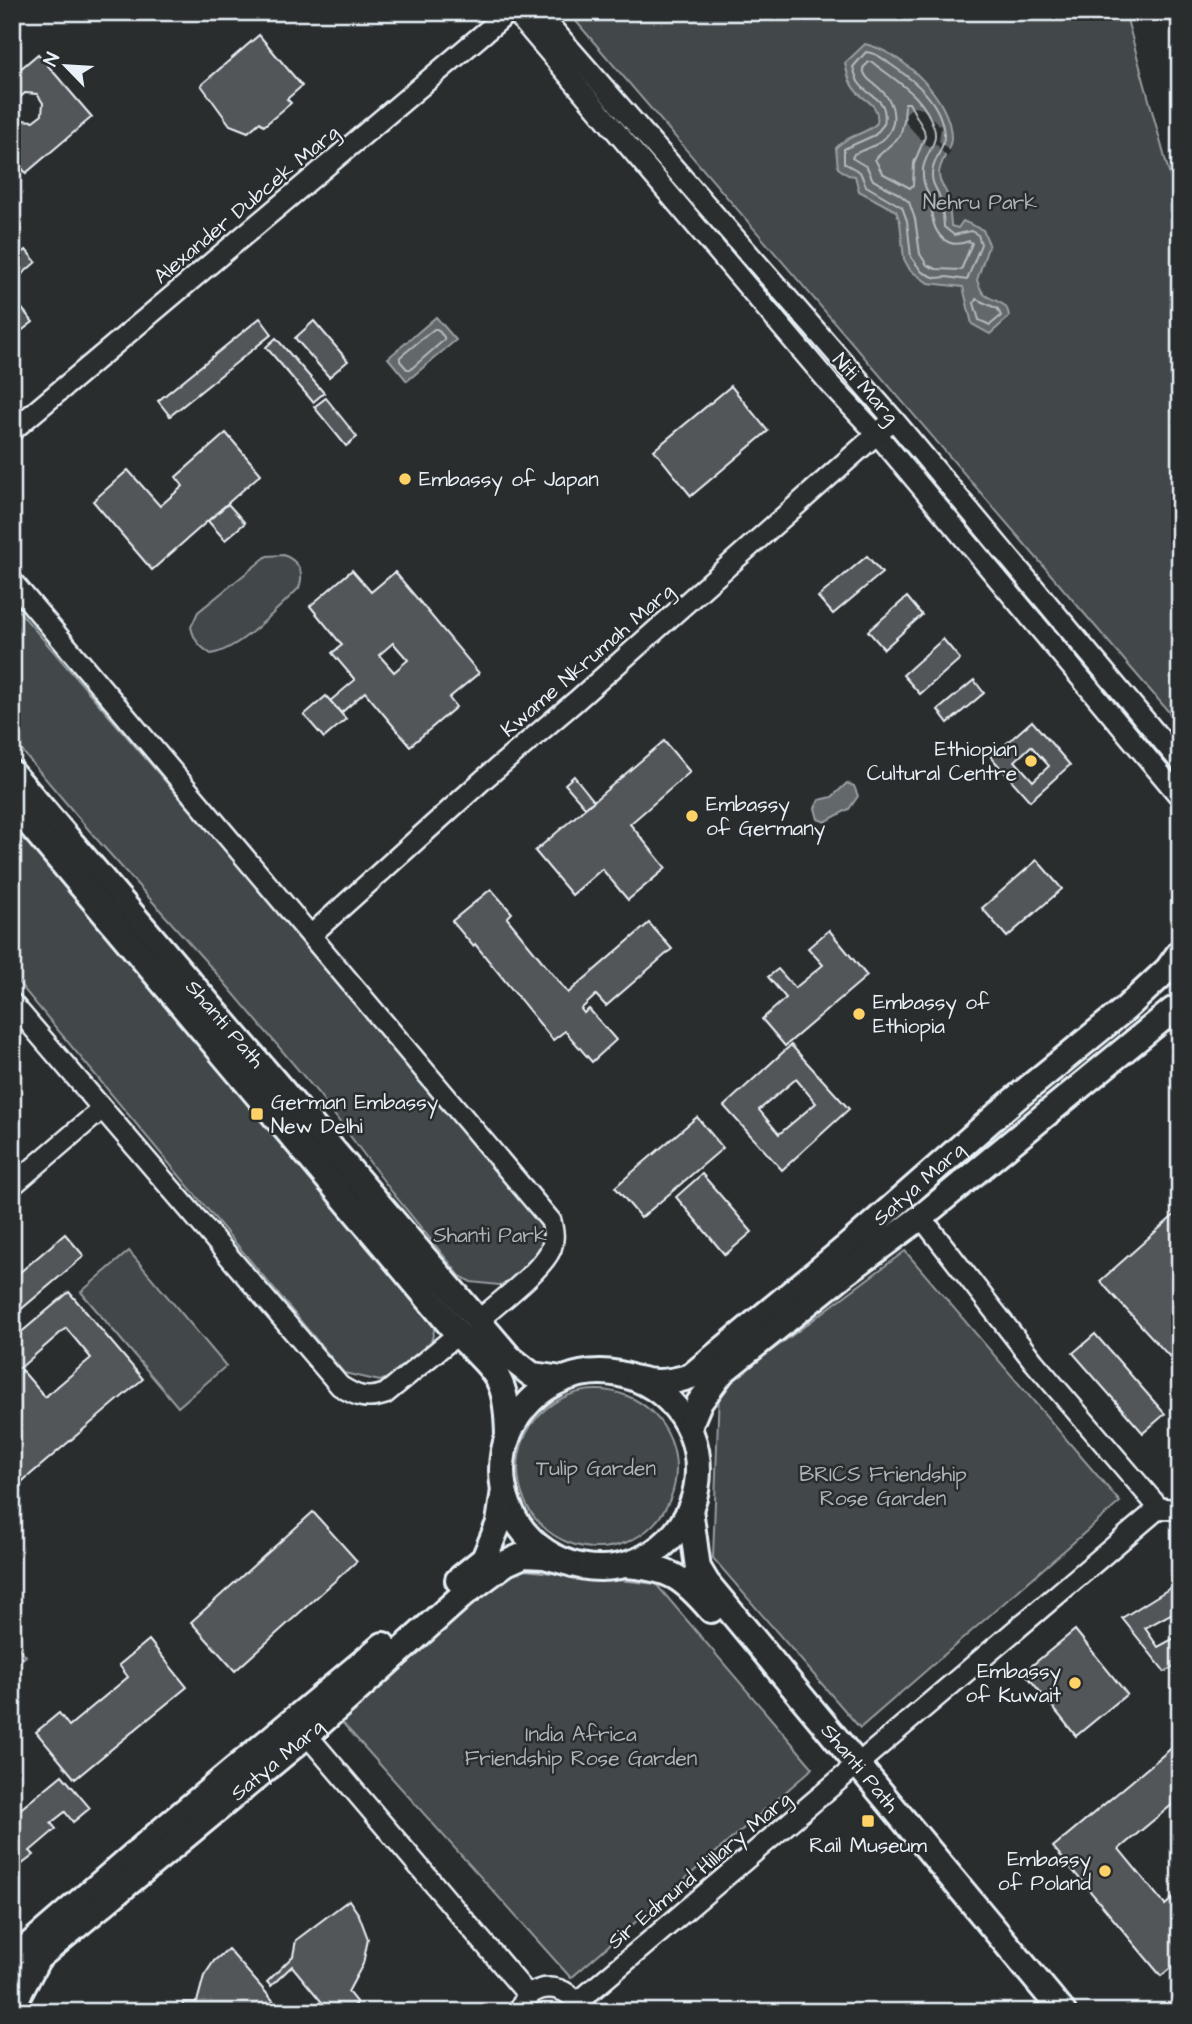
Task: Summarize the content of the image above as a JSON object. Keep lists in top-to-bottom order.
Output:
{
  "streets": {
    "main road": ["Shanti Path", "Satya Marg"],
    "street": [
      "Alexander Dubcek Marg",
      "Niti Marg",
      "Kwame Nkrumah Marg",
      "Sir Edmund Hillary Marg"
    ]
  },
  "crossings": [
    ["Niti Marg", "Kwame Nkrumah Marg"],
    ["Shanti Path", "Satya Marg"],
    ["Shanti Path", "Sir Edmund Hillary Marg"]
  ],
  "parks": [
    "Nehru Park",
    "Shanti Park",
    "Tulip Garden",
    "BRICS Friendship Rose Garden",
    "India Africa Friendship Rose Garden"
  ],
  "places": {
    "other": [
      "Embassy of Japan",
      "Ethiopian Cultural Centre",
      "Embassy of Germany",
      "Embassy of Ethiopia",
      "Embassy of Kuwait",
      "Embassy of Poland"
    ],
    "transit": ["German Embassy New Delhi", "Rail Museum"]
  },
  "north": "top left"
}
